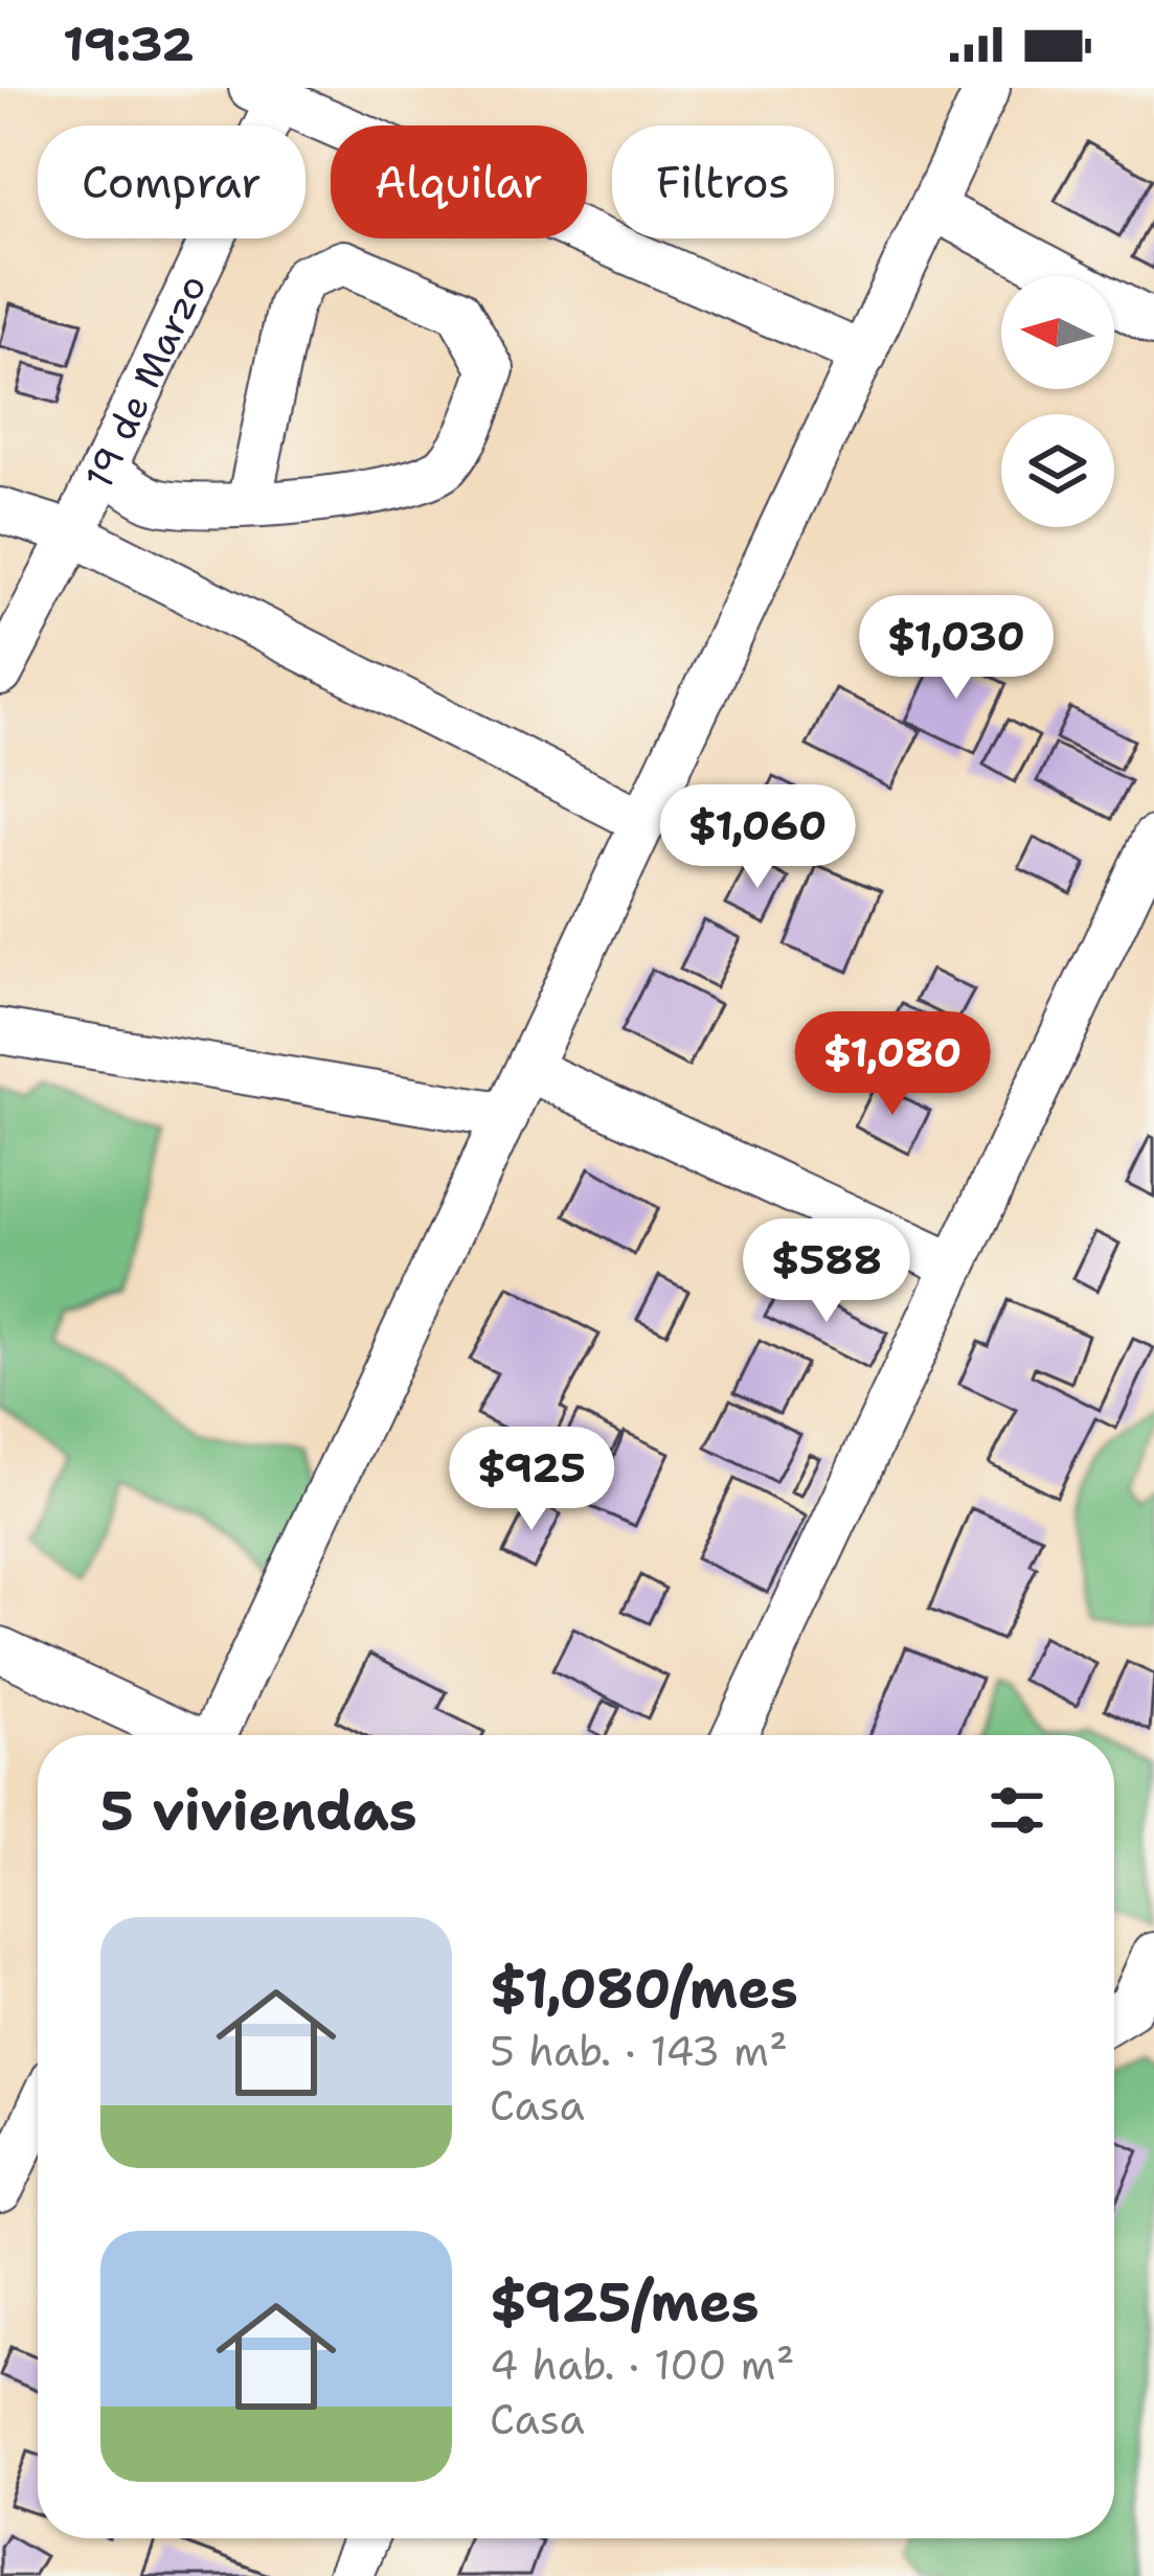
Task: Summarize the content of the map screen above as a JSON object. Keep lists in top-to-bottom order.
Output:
{
  "streets": {
    "street": ["19 de Marzo"]
  },
  "north": "left",
  "page": {
    "status": "19:32",
    "chip": ["Comprar", "Alquilar", "Filtros"],
    "price": [
      "$1,030",
      "$1,060",
      "$1,080",
      "$588",
      "$925"
    ],
    "heading": "5 viviendas",
    "list": [
      {
        "name": "$1,080/mes",
        "note": "5 hab. · 143 m² · Casa"
      },
      {
        "name": "$925/mes",
        "note": "4 hab. · 100 m² · Casa"
      }
    ]
  }
}
